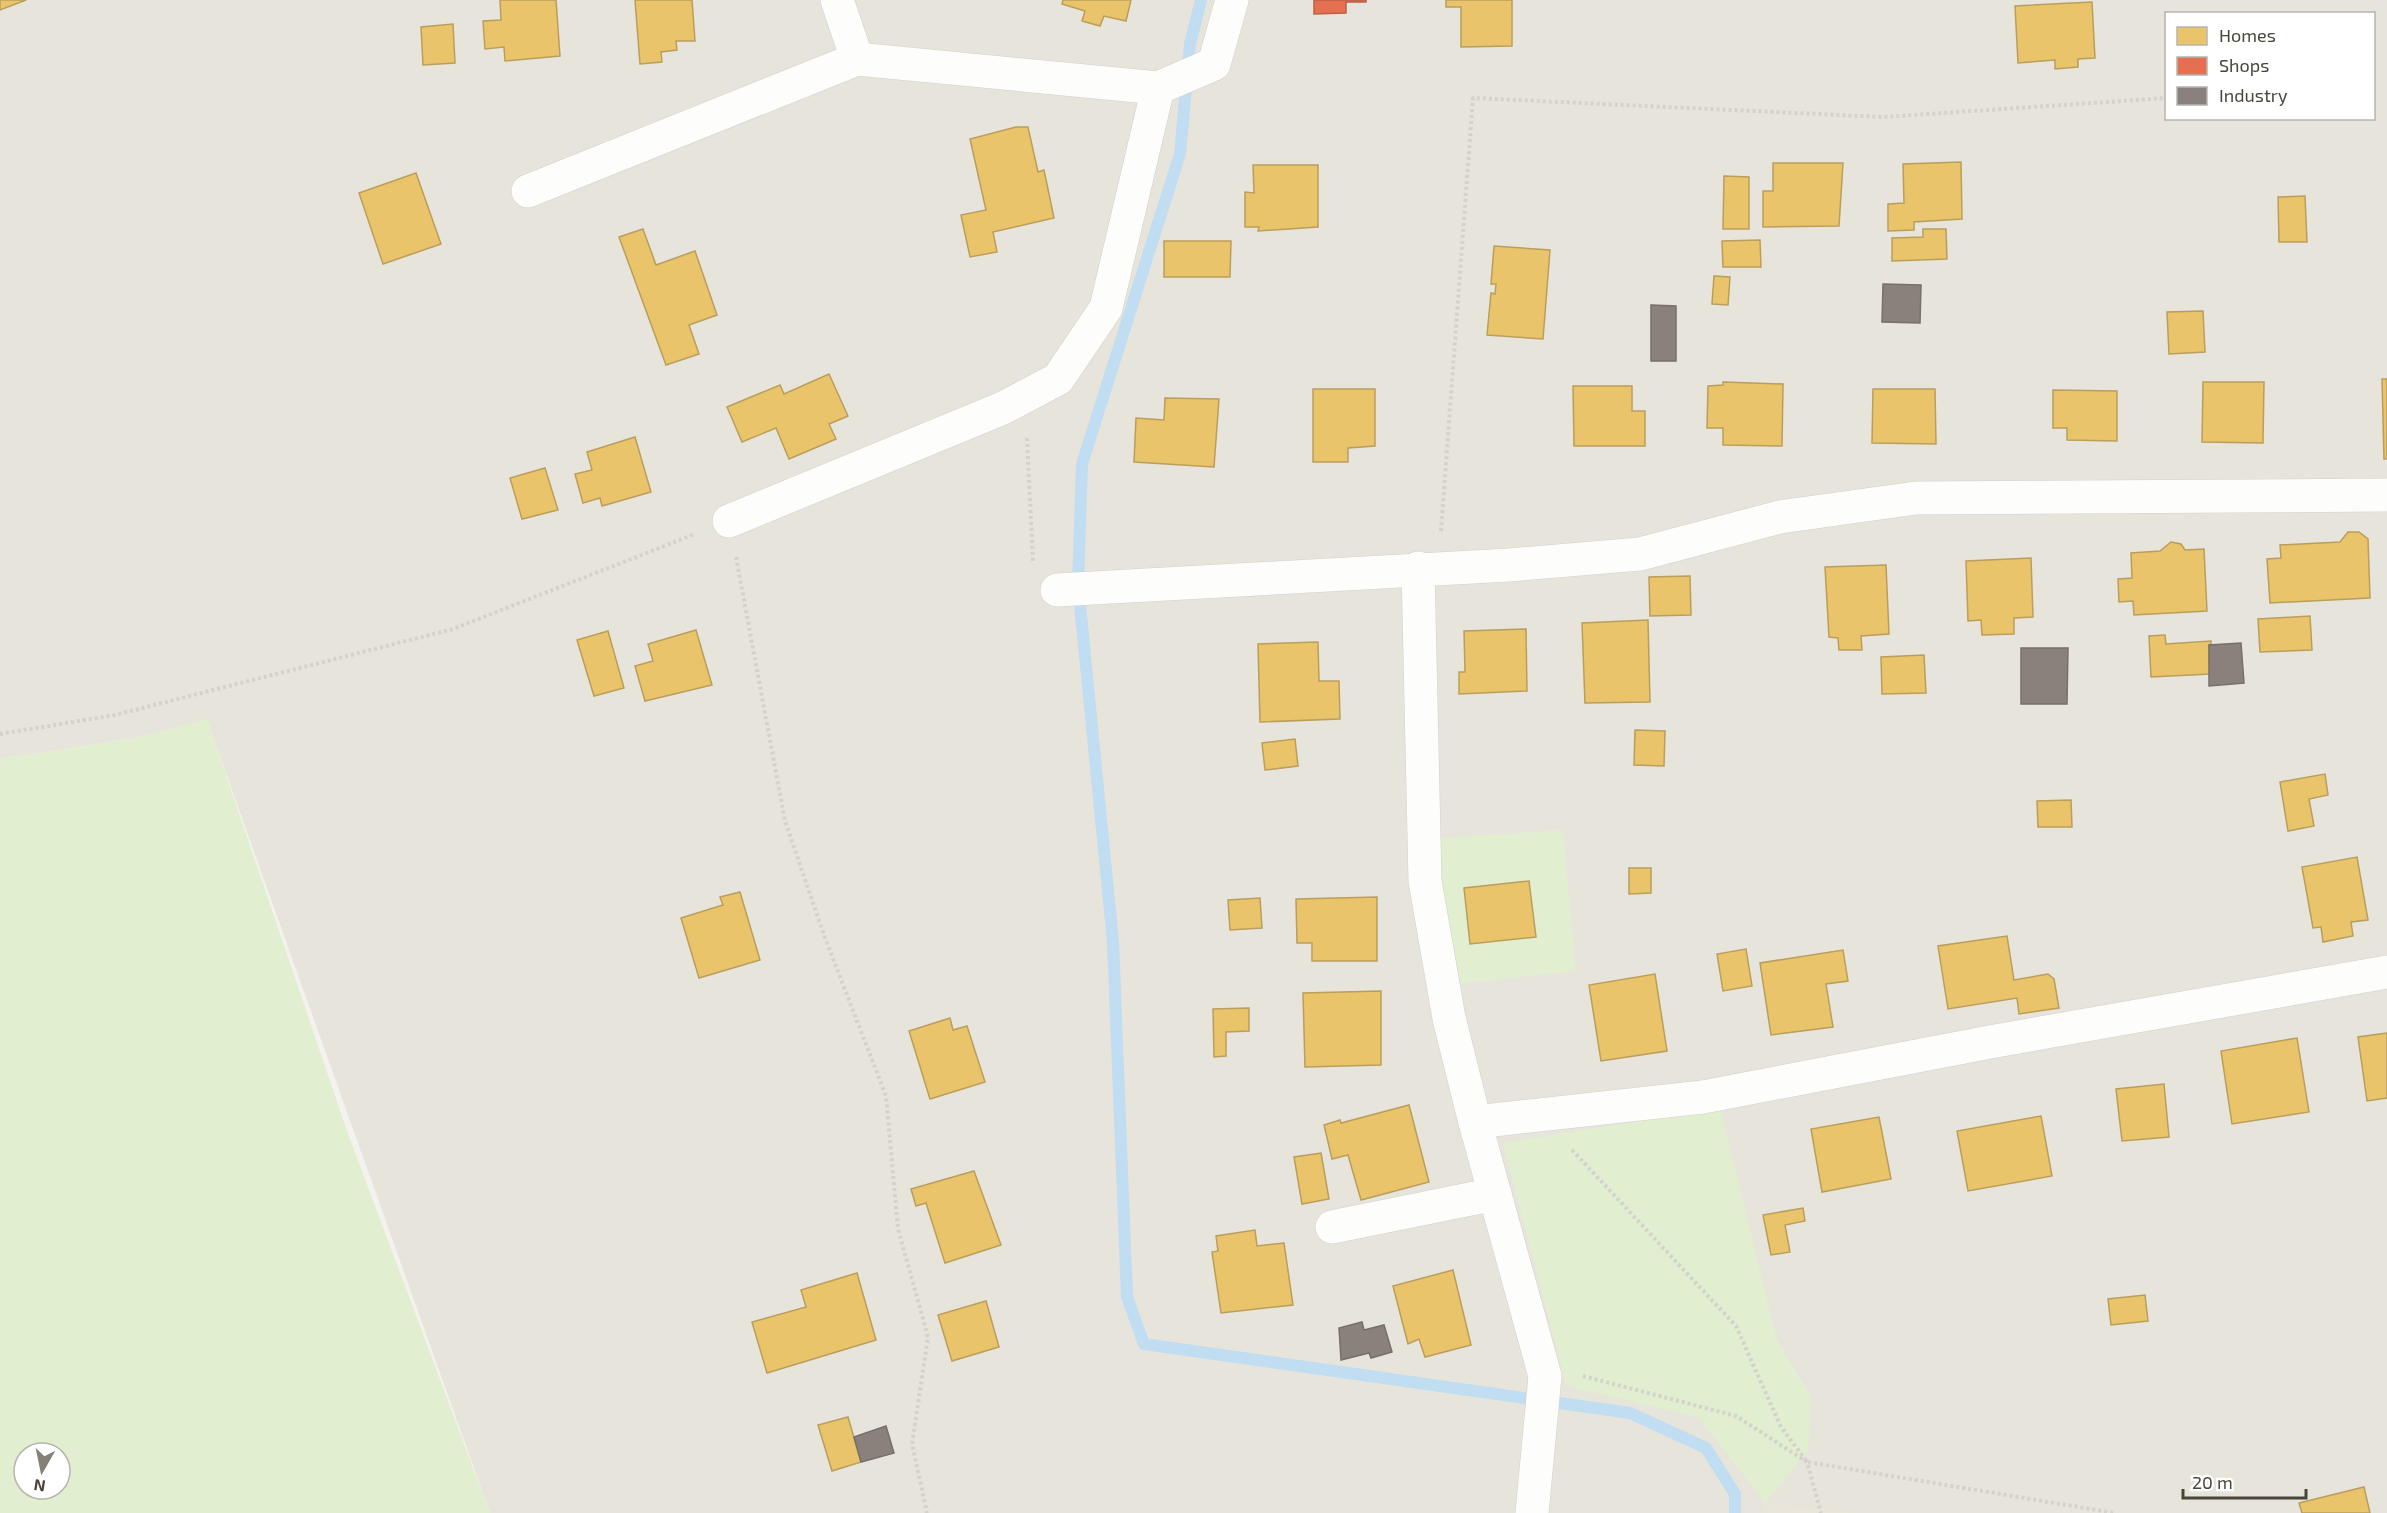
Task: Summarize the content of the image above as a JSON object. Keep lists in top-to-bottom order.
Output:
{
  "legend": ["Homes", "Shops", "Industry"],
  "scale_bar": "20 m",
  "north": "bottom"
}
